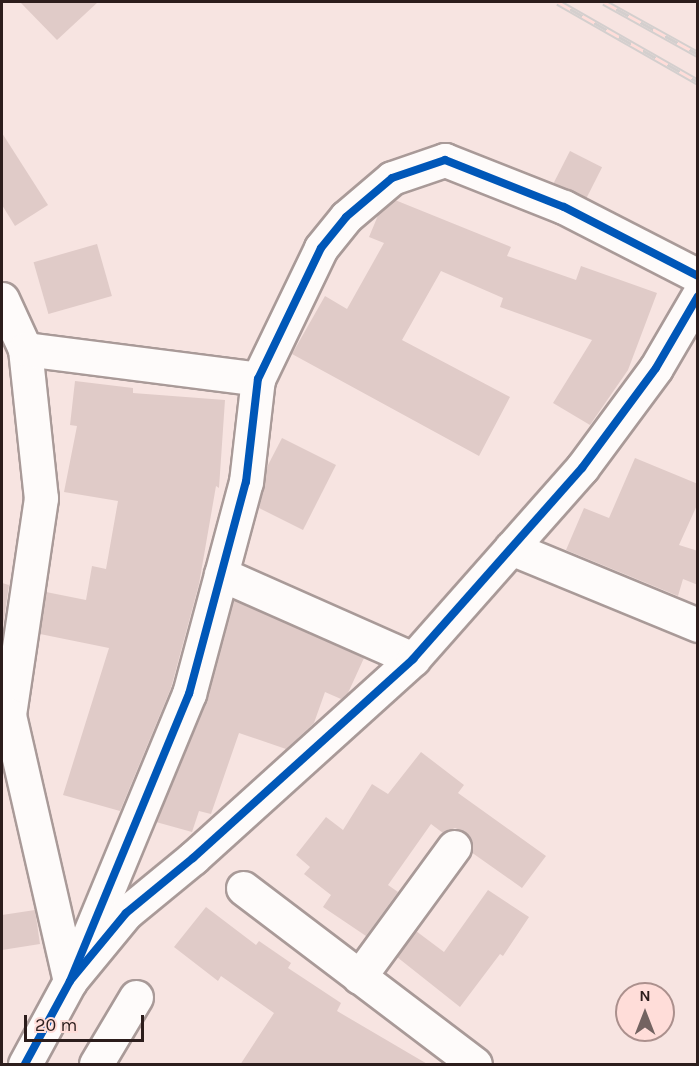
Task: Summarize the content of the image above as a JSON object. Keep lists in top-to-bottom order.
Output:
{
  "scale_bar": "20 m",
  "north": "top"
}
